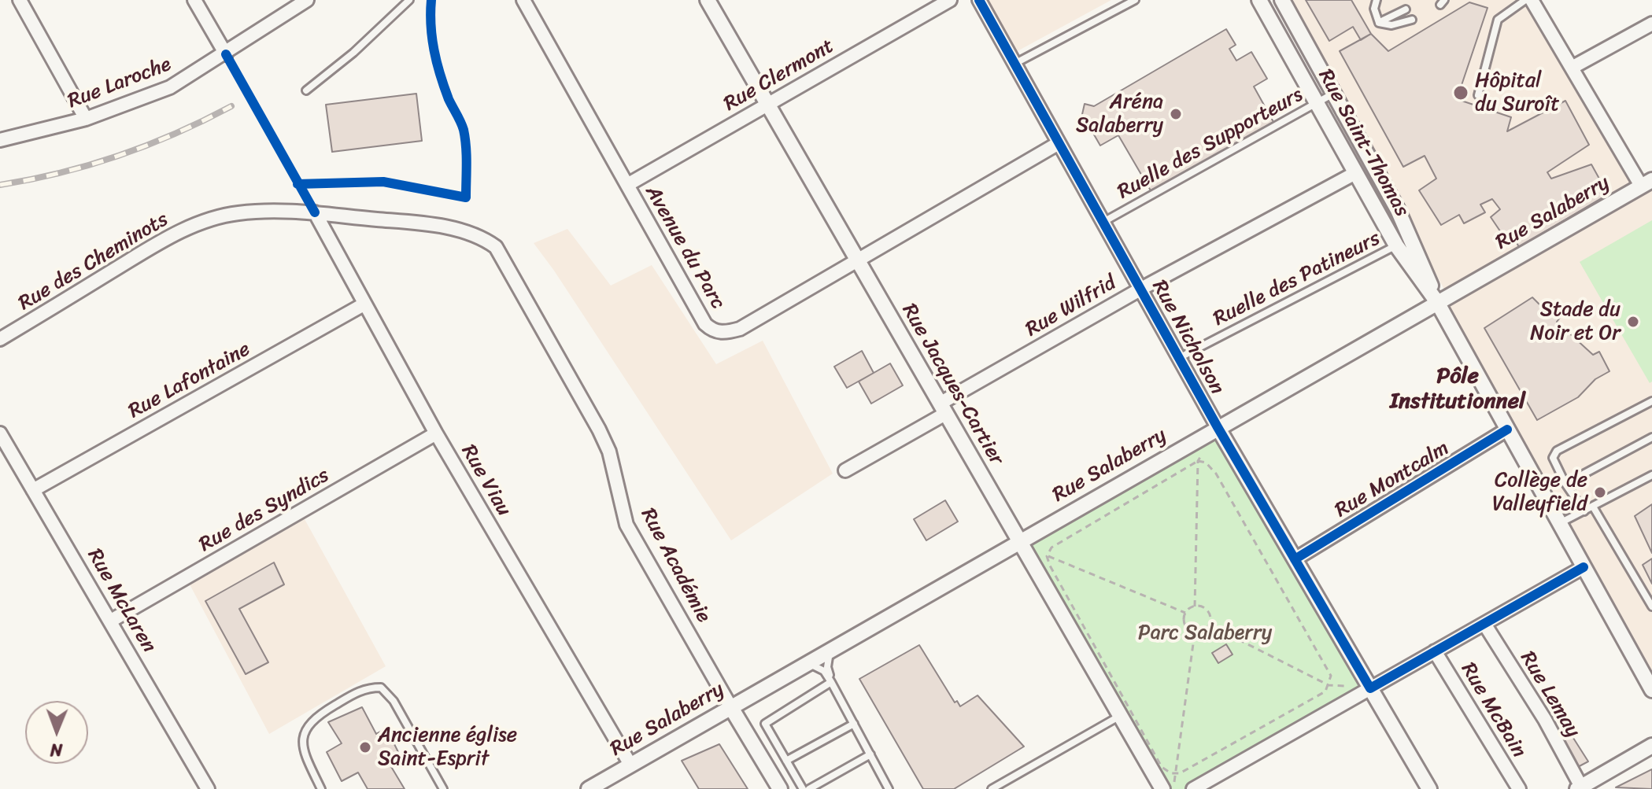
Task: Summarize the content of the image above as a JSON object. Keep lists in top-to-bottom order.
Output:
{
  "streets": {
    "street": [
      "Rue Clermont",
      "Rue Laroche",
      "Rue Saint-Thomas",
      "Rue Salaberry",
      "Avenue du Parc",
      "Rue des Cheminots",
      "Rue Wilfrid",
      "Rue Nicholson",
      "Rue Lafontaine",
      "Rue Jacques-Cartier",
      "Rue Montcalm",
      "Rue Viau",
      "Rue des Syndics",
      "Rue Académie",
      "Rue McLaren",
      "Rue Lemay",
      "Rue McBain"
    ],
    "lane": ["Ruelle des Supporteurs", "Ruelle des Patineurs"]
  },
  "crossings": [
    ["Rue Clermont", "Avenue du Parc"],
    ["Rue Clermont", "Rue Jacques-Cartier"],
    ["Rue Saint-Thomas", "Ruelle des Supporteurs"],
    ["Rue Saint-Thomas", "Rue Salaberry"],
    ["Rue Saint-Thomas", "Ruelle des Patineurs"],
    ["Rue Saint-Thomas", "Rue Wilfrid"],
    ["Rue Saint-Thomas", "Rue Montcalm"],
    ["Ruelle des Supporteurs", "Rue Nicholson"],
    ["Rue Salaberry", "Rue Nicholson"],
    ["Rue Salaberry", "Rue Jacques-Cartier"],
    ["Rue Salaberry", "Rue Viau"],
    ["Rue Salaberry", "Rue Académie"],
    ["Avenue du Parc", "Rue Nicholson"],
    ["Avenue du Parc", "Rue Jacques-Cartier"],
    ["Rue des Cheminots", "Rue Viau"],
    ["Rue des Cheminots", "Rue Académie"],
    ["Ruelle des Patineurs", "Rue Nicholson"],
    ["Rue Wilfrid", "Rue Nicholson"],
    ["Rue Wilfrid", "Rue Jacques-Cartier"],
    ["Rue Nicholson", "Rue Montcalm"],
    ["Rue Lafontaine", "Rue Viau"],
    ["Rue Lafontaine", "Rue McLaren"],
    ["Rue Viau", "Rue des Syndics"],
    ["Rue des Syndics", "Rue McLaren"]
  ],
  "districts": ["Pôle Institutionnel"],
  "parks": ["Parc Salaberry"],
  "places": [
    "Hôpital du Suroît",
    "Aréna Salaberry",
    "Stade du Noir et Or",
    "Collège de Valleyfield",
    "Ancienne église Saint-Esprit"
  ],
  "north": "bottom"
}
